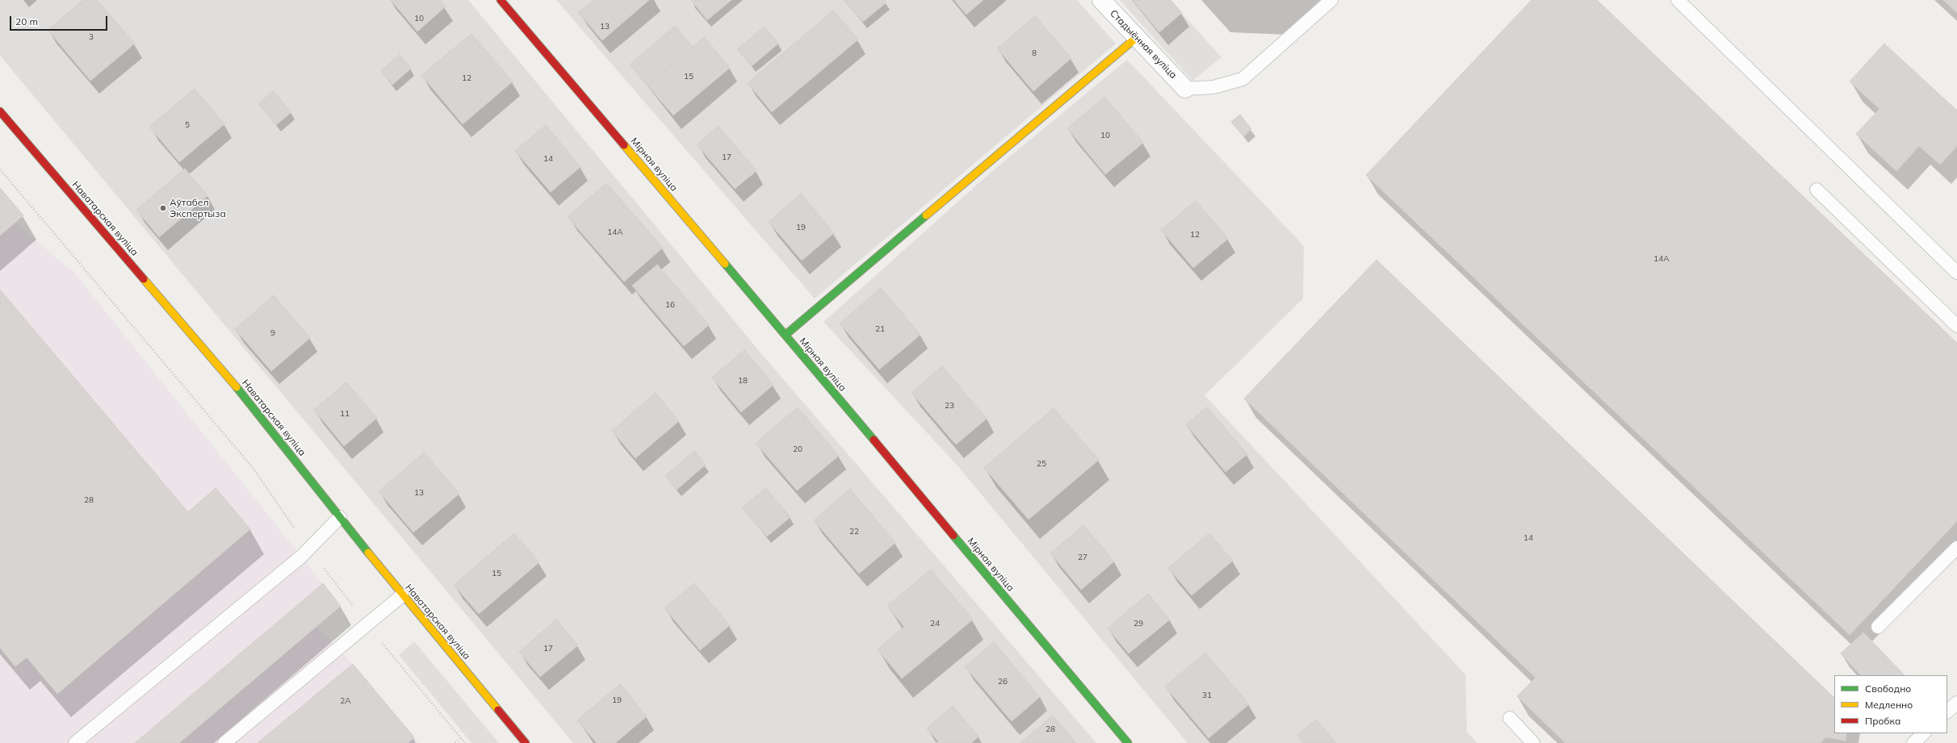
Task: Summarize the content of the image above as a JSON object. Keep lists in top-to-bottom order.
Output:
{
  "streets": {
    "street": ["Стадыённая вуліца", "Мірная вуліца", "Наватарская вуліца"]
  },
  "places": ["Аўтабел Экспертыза"],
  "house_numbers": [
    "10",
    "13",
    "3",
    "8",
    "15",
    "12",
    "5",
    "10",
    "17",
    "14",
    "19",
    "14А",
    "12",
    "14А",
    "16",
    "21",
    "9",
    "18",
    "23",
    "11",
    "20",
    "25",
    "13",
    "28",
    "22",
    "14",
    "27",
    "15",
    "24",
    "29",
    "17",
    "26",
    "31",
    "19",
    "2А",
    "28"
  ],
  "legend": ["Свободно", "Медленно", "Пробка"],
  "scale_bar": "20 m"
}
